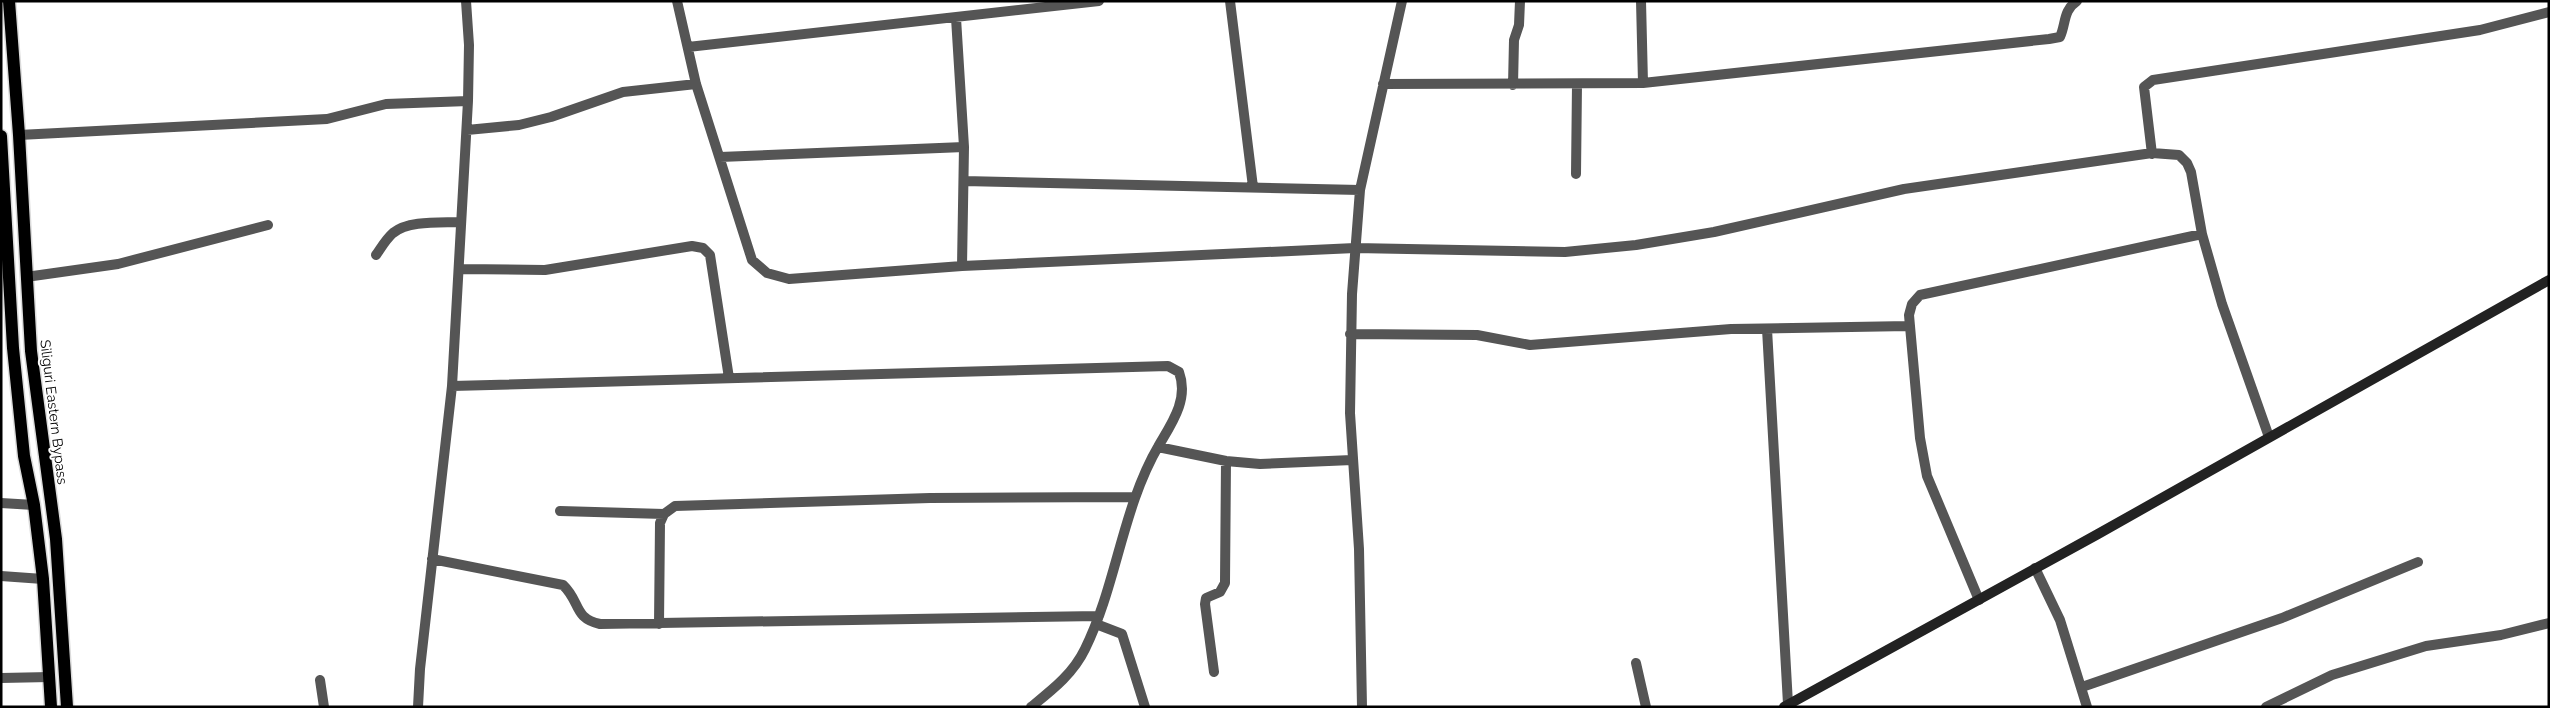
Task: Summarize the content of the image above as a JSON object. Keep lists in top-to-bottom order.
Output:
{
  "streets": {
    "main road": ["Siliguri Eastern Bypass"]
  }
}
